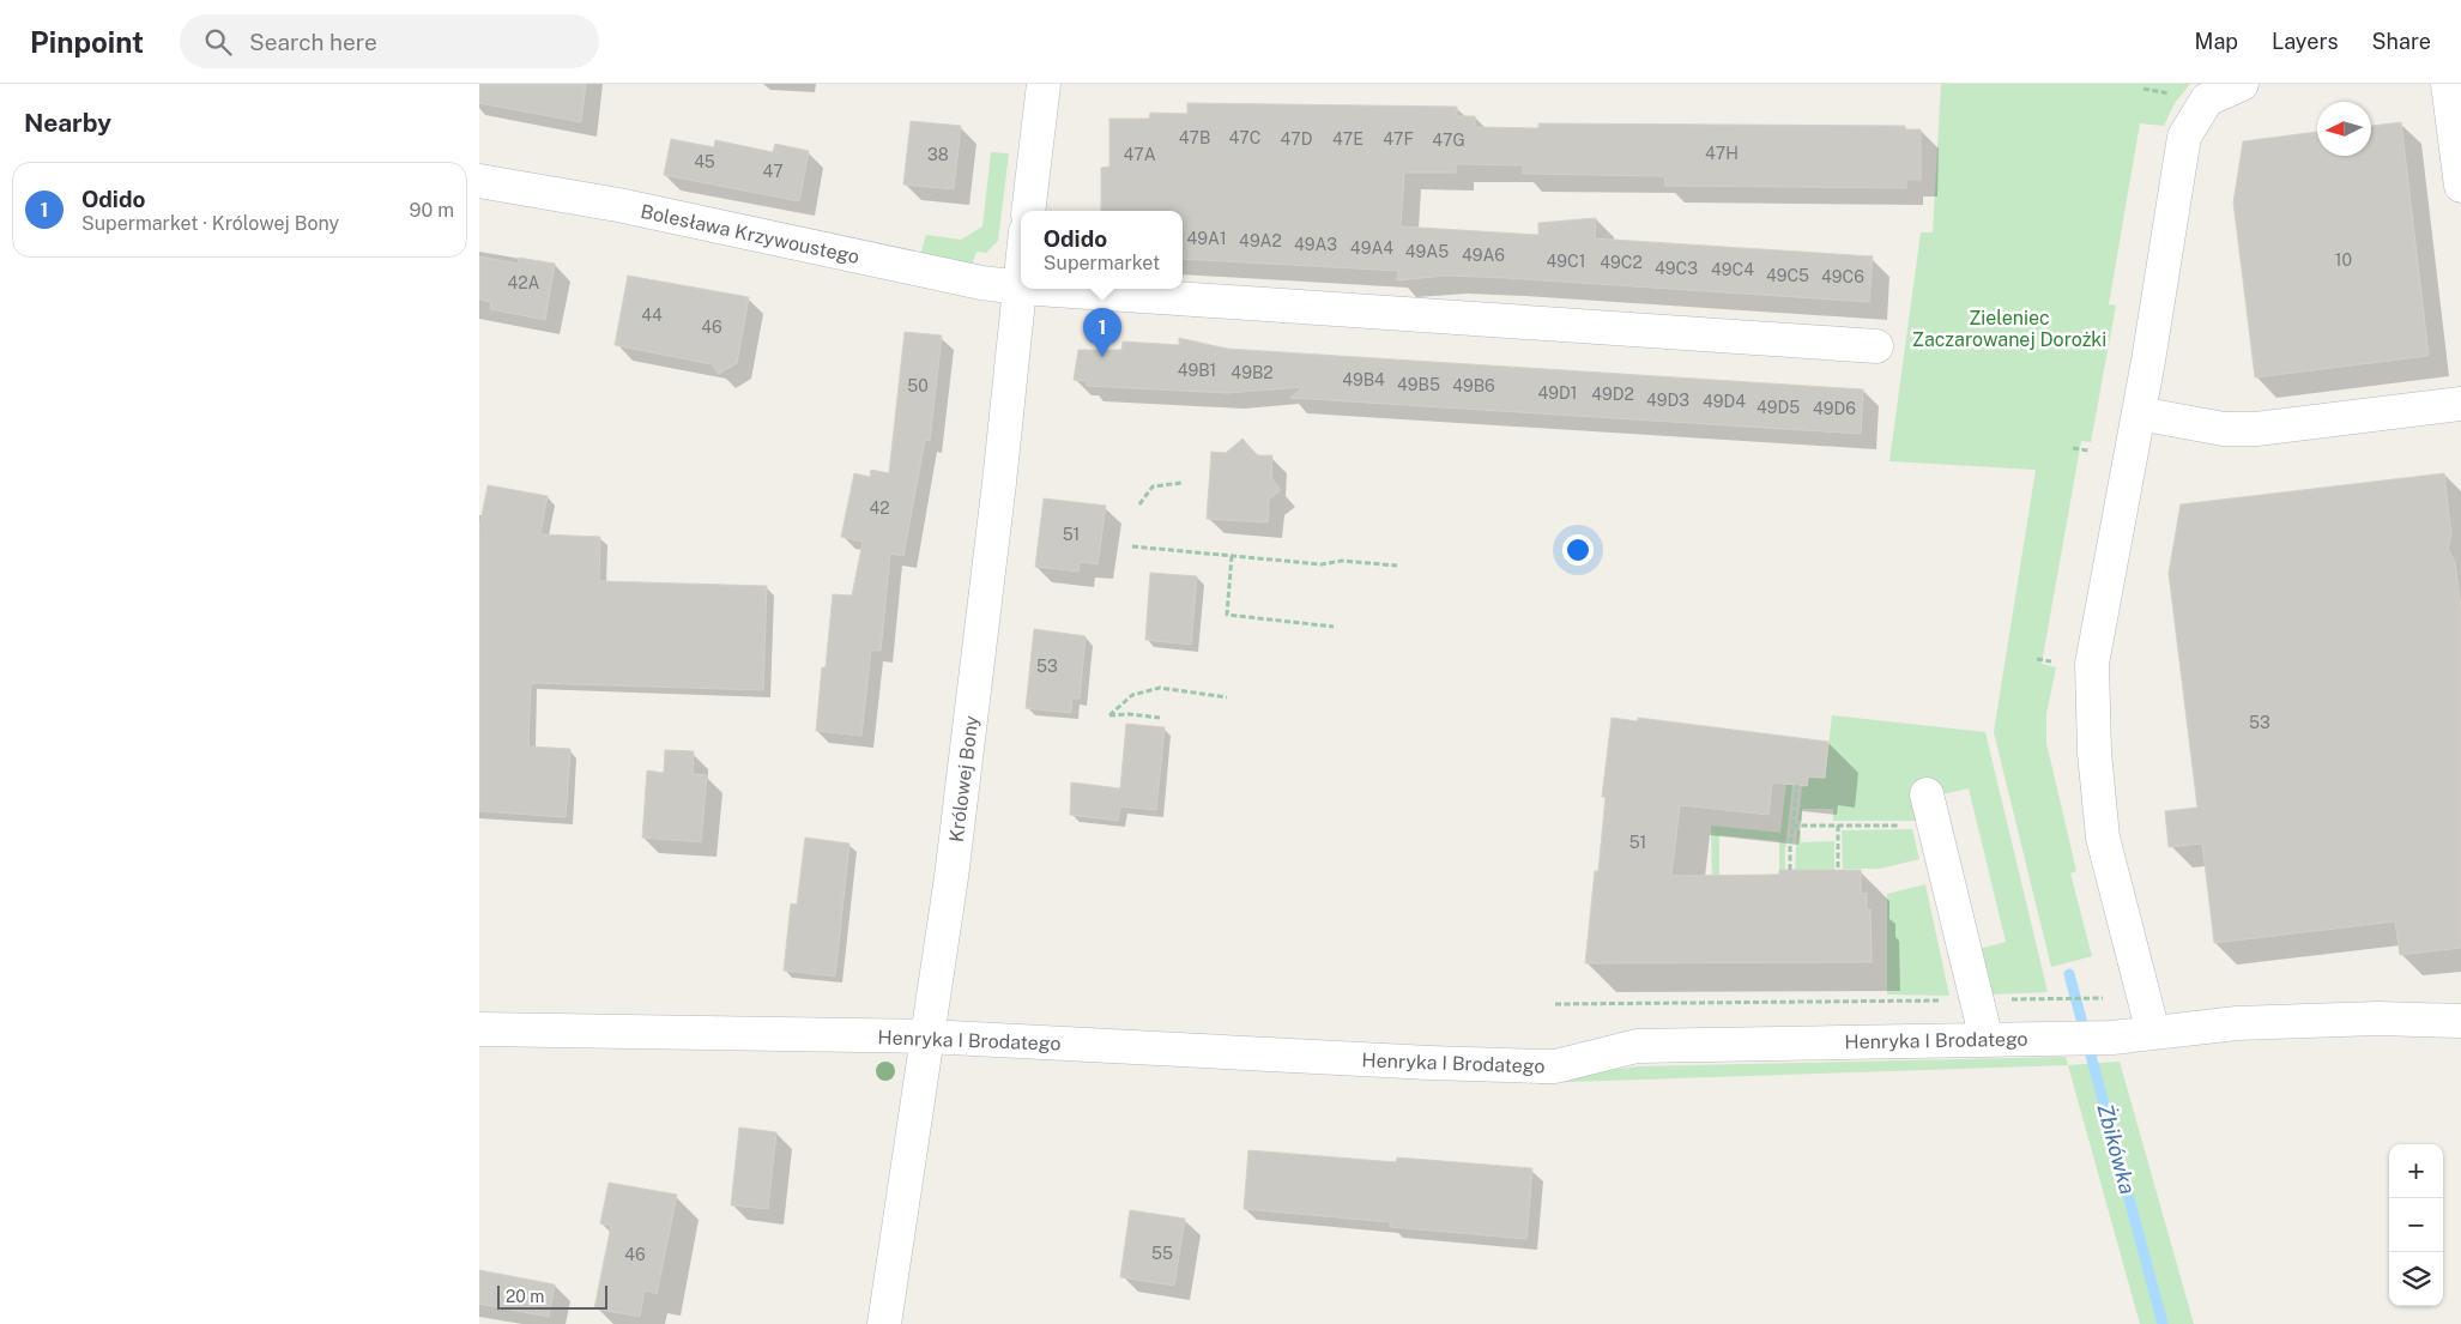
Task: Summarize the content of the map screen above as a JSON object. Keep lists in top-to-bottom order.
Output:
{
  "streets": {
    "street": ["Bolesława Krzywoustego", "Królowej Bony", "Henryka I Brodatego"]
  },
  "crossings": [
    ["Bolesława Krzywoustego", "Królowej Bony"],
    ["Królowej Bony", "Henryka I Brodatego"]
  ],
  "water": ["Żbikówka"],
  "parks": ["Zieleniec Zaczarowanej Dorożki"],
  "house_numbers": [
    "47B",
    "47C",
    "47D",
    "47E",
    "47F",
    "47G",
    "47H",
    "38",
    "47A",
    "45",
    "47",
    "49A1",
    "49A2",
    "49A3",
    "49A4",
    "49A5",
    "49A6",
    "10",
    "49C1",
    "49C2",
    "49C3",
    "49C4",
    "49C5",
    "49C6",
    "42A",
    "44",
    "46",
    "49B1",
    "49B2",
    "49B4",
    "49B5",
    "50",
    "49B6",
    "49D1",
    "49D2",
    "49D3",
    "49D4",
    "49D5",
    "49D6",
    "42",
    "51",
    "53",
    "53",
    "51",
    "55",
    "46"
  ],
  "scale_bar": "20 m",
  "north": "left",
  "page": {
    "header": "Pinpoint",
    "search": "Search here",
    "nav": ["Map", "Layers", "Share"],
    "heading": "Nearby",
    "list": [
      {
        "mark": "1",
        "name": "Odido",
        "note": "Supermarket · Królowej Bony",
        "value": "90 m"
      }
    ],
    "popup": ["Odido", "Supermarket"],
    "pins": "1",
    "map_buttons": ["+", "−"],
    "scale": "20 m"
  }
}
